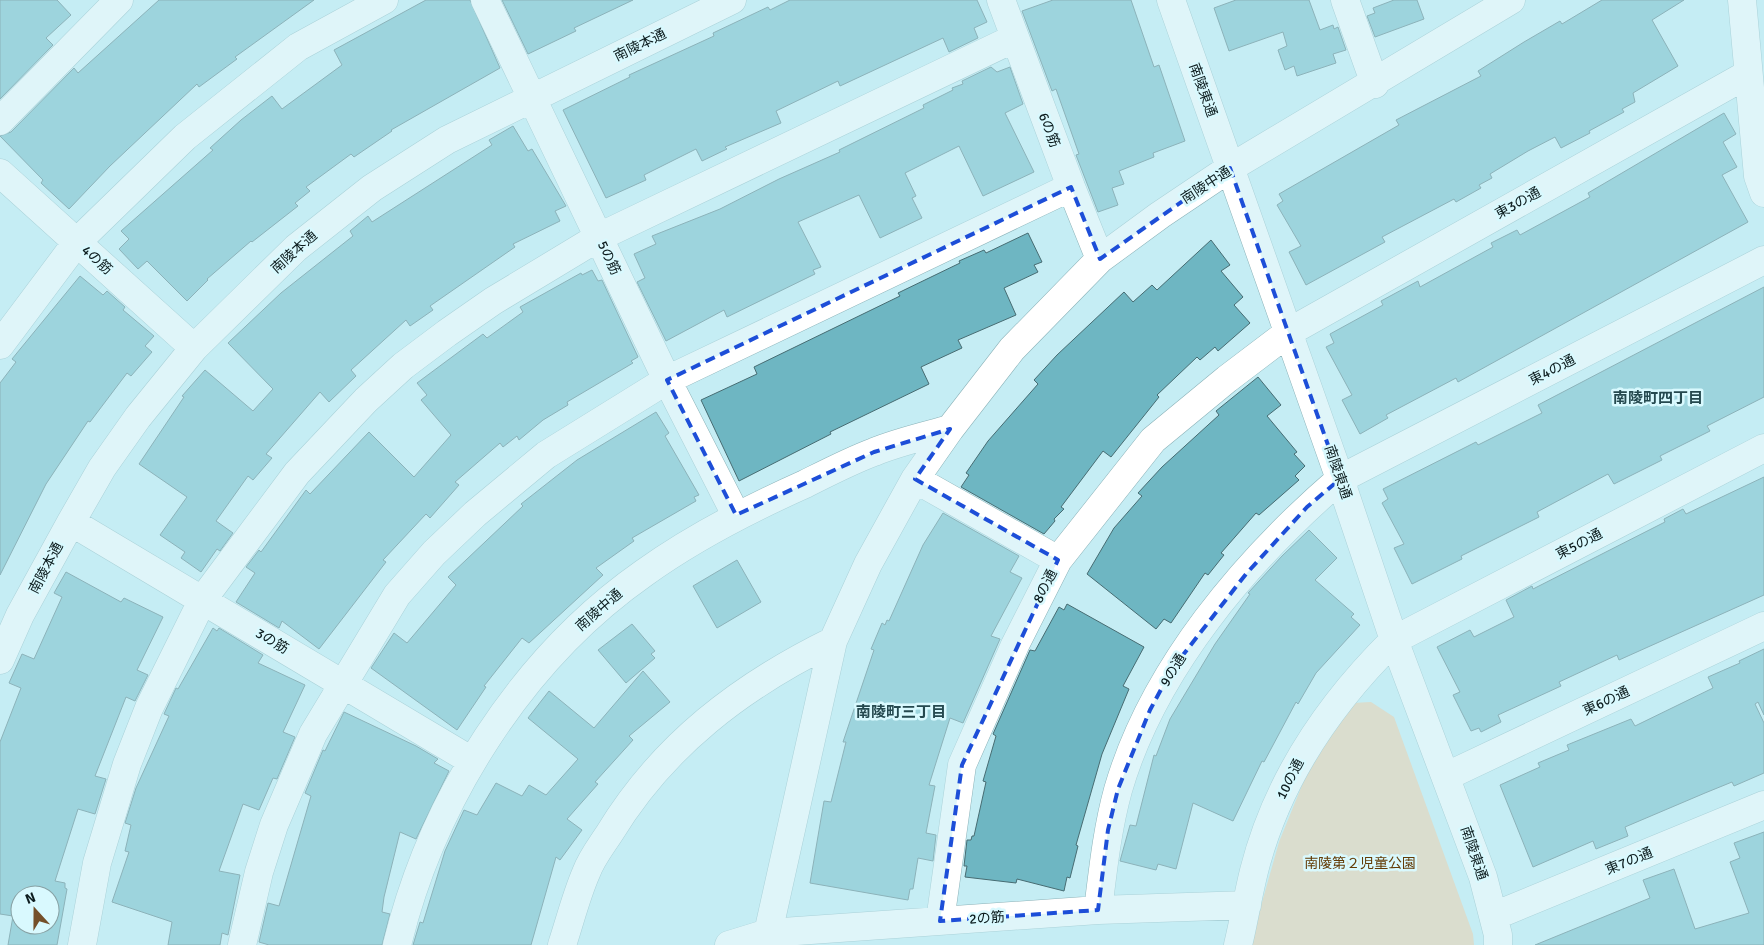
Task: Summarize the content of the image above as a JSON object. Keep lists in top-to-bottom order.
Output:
{
  "streets": {
    "street": [
      "南陵本通",
      "南陵東通",
      "6の筋",
      "南陵中通",
      "東3の通",
      "5の筋",
      "4の筋",
      "東4の通",
      "東5の通",
      "8の通",
      "3の筋",
      "9の通",
      "東6の通",
      "10の通",
      "東7の通",
      "2の筋"
    ]
  },
  "crossings": [
    ["南陵本通", "5の筋"],
    ["南陵本通", "4の筋"],
    ["南陵本通", "3の筋"],
    ["南陵東通", "南陵中通"],
    ["南陵東通", "東3の通"],
    ["南陵東通", "東4の通"],
    ["南陵東通", "東5の通"],
    ["南陵東通", "8の通"],
    ["南陵東通", "9の通"],
    ["南陵東通", "東6の通"],
    ["南陵東通", "10の通"],
    ["南陵東通", "東7の通"],
    ["6の筋", "南陵中通"],
    ["南陵中通", "5の筋"],
    ["南陵中通", "3の筋"],
    ["南陵中通", "2の筋"],
    ["東3の通", "8の通"],
    ["東4の通", "9の通"],
    ["東5の通", "10の通"],
    ["8の通", "2の筋"],
    ["9の通", "2の筋"],
    ["10の通", "2の筋"]
  ],
  "districts": ["南陵町四丁目", "南陵町三丁目"],
  "parks": ["南陵第２児童公園"],
  "north": "top"
}
